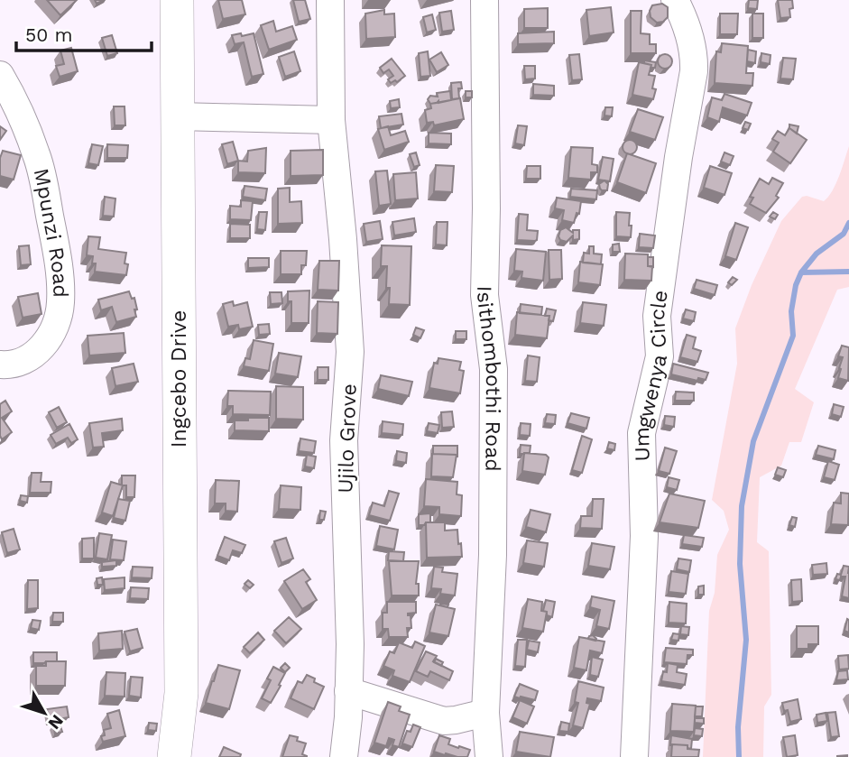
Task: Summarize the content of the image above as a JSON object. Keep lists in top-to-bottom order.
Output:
{
  "streets": {
    "main road": ["Ingcebo Drive"],
    "street": [
      "Mpunzi Road",
      "Umgwenya Circle",
      "Isithombothi Road",
      "Ujilo Grove"
    ]
  },
  "scale_bar": "50 m",
  "north": "bottom right"
}
